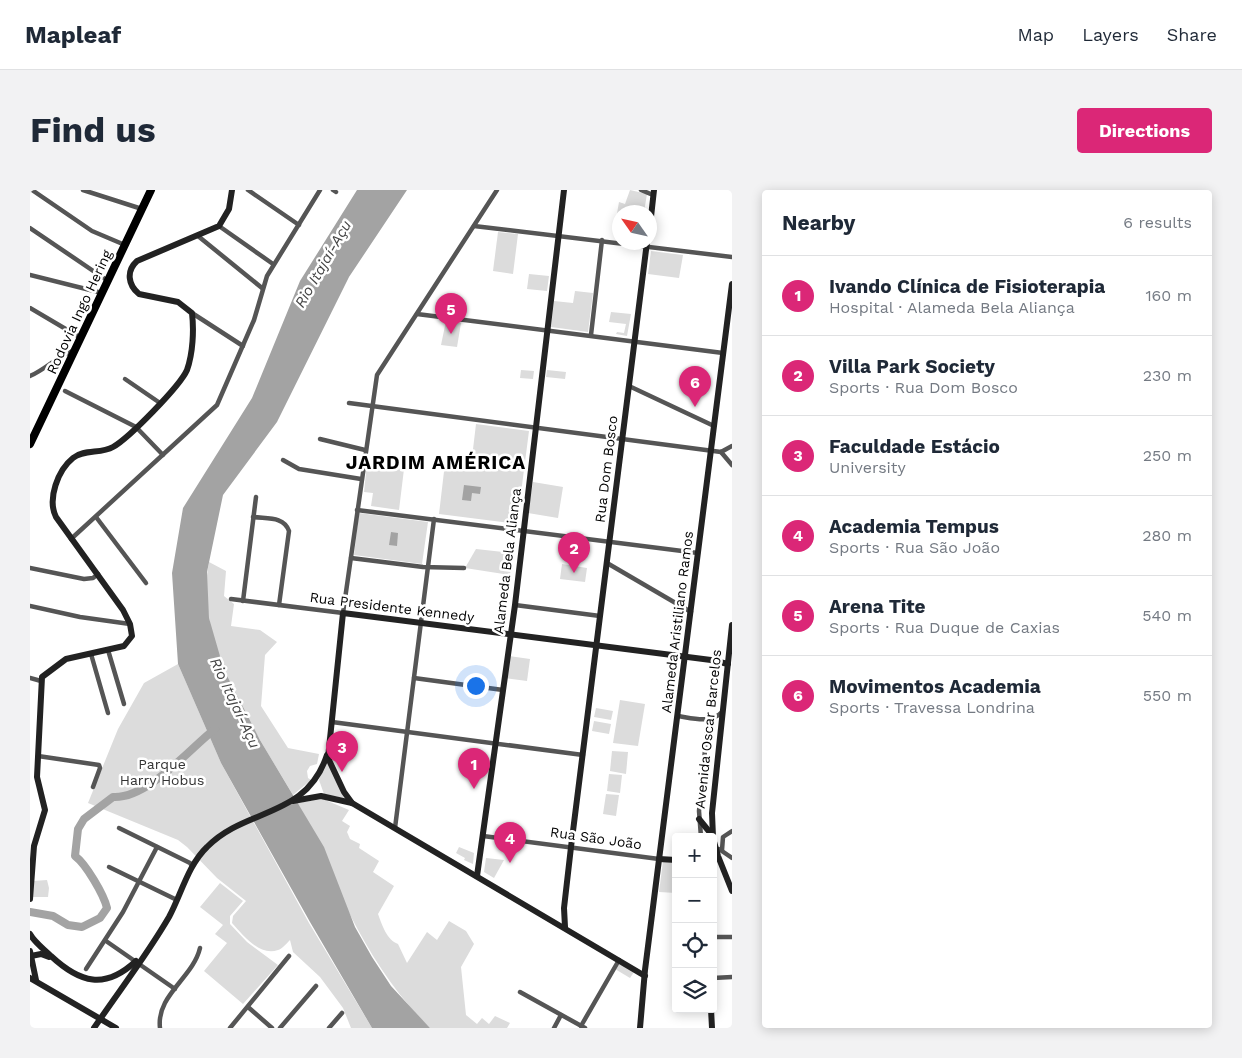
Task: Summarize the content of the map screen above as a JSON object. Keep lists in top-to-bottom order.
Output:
{
  "streets": {
    "highway": ["Rodovia Ingo Hering"],
    "street": [
      "Rua Dom Bosco",
      "Alameda Bela Aliança",
      "Rua Presidente Kennedy",
      "Alameda Aristiliano Ramos",
      "Avenida Oscar Barcelos",
      "Rua São João"
    ]
  },
  "crossings": [
    ["Rua Dom Bosco", "Rua Presidente Kennedy"],
    ["Rua Dom Bosco", "Rua São João"],
    ["Alameda Bela Aliança", "Rua Presidente Kennedy"],
    ["Alameda Bela Aliança", "Rua São João"],
    ["Rua Presidente Kennedy", "Alameda Aristiliano Ramos"],
    ["Rua Presidente Kennedy", "Avenida Oscar Barcelos"],
    ["Alameda Aristiliano Ramos", "Rua São João"]
  ],
  "districts": ["JARDIM AMÉRICA"],
  "water": ["Rio Itajaí-Açu"],
  "parks": ["Parque Harry Hobus"],
  "north": "top left",
  "page": {
    "header": "Mapleaf",
    "nav": ["Map", "Layers", "Share"],
    "buttons": "Directions",
    "title": "Find us",
    "heading": ["Nearby", "6 results"],
    "list": [
      {
        "mark": "1",
        "name": "Ivando Clínica de Fisioterapia",
        "note": "Hospital · Alameda Bela Aliança",
        "value": "160 m"
      },
      {
        "mark": "2",
        "name": "Villa Park Society",
        "note": "Sports · Rua Dom Bosco",
        "value": "230 m"
      },
      {
        "mark": "3",
        "name": "Faculdade Estácio",
        "note": "University",
        "value": "250 m"
      },
      {
        "mark": "4",
        "name": "Academia Tempus",
        "note": "Sports · Rua São João",
        "value": "280 m"
      },
      {
        "mark": "5",
        "name": "Arena Tite",
        "note": "Sports · Rua Duque de Caxias",
        "value": "540 m"
      },
      {
        "mark": "6",
        "name": "Movimentos Academia",
        "note": "Sports · Travessa Londrina",
        "value": "550 m"
      }
    ],
    "pins": [
      "5",
      "6",
      "2",
      "3",
      "1",
      "4"
    ],
    "map_buttons": ["+", "−"]
  }
}
